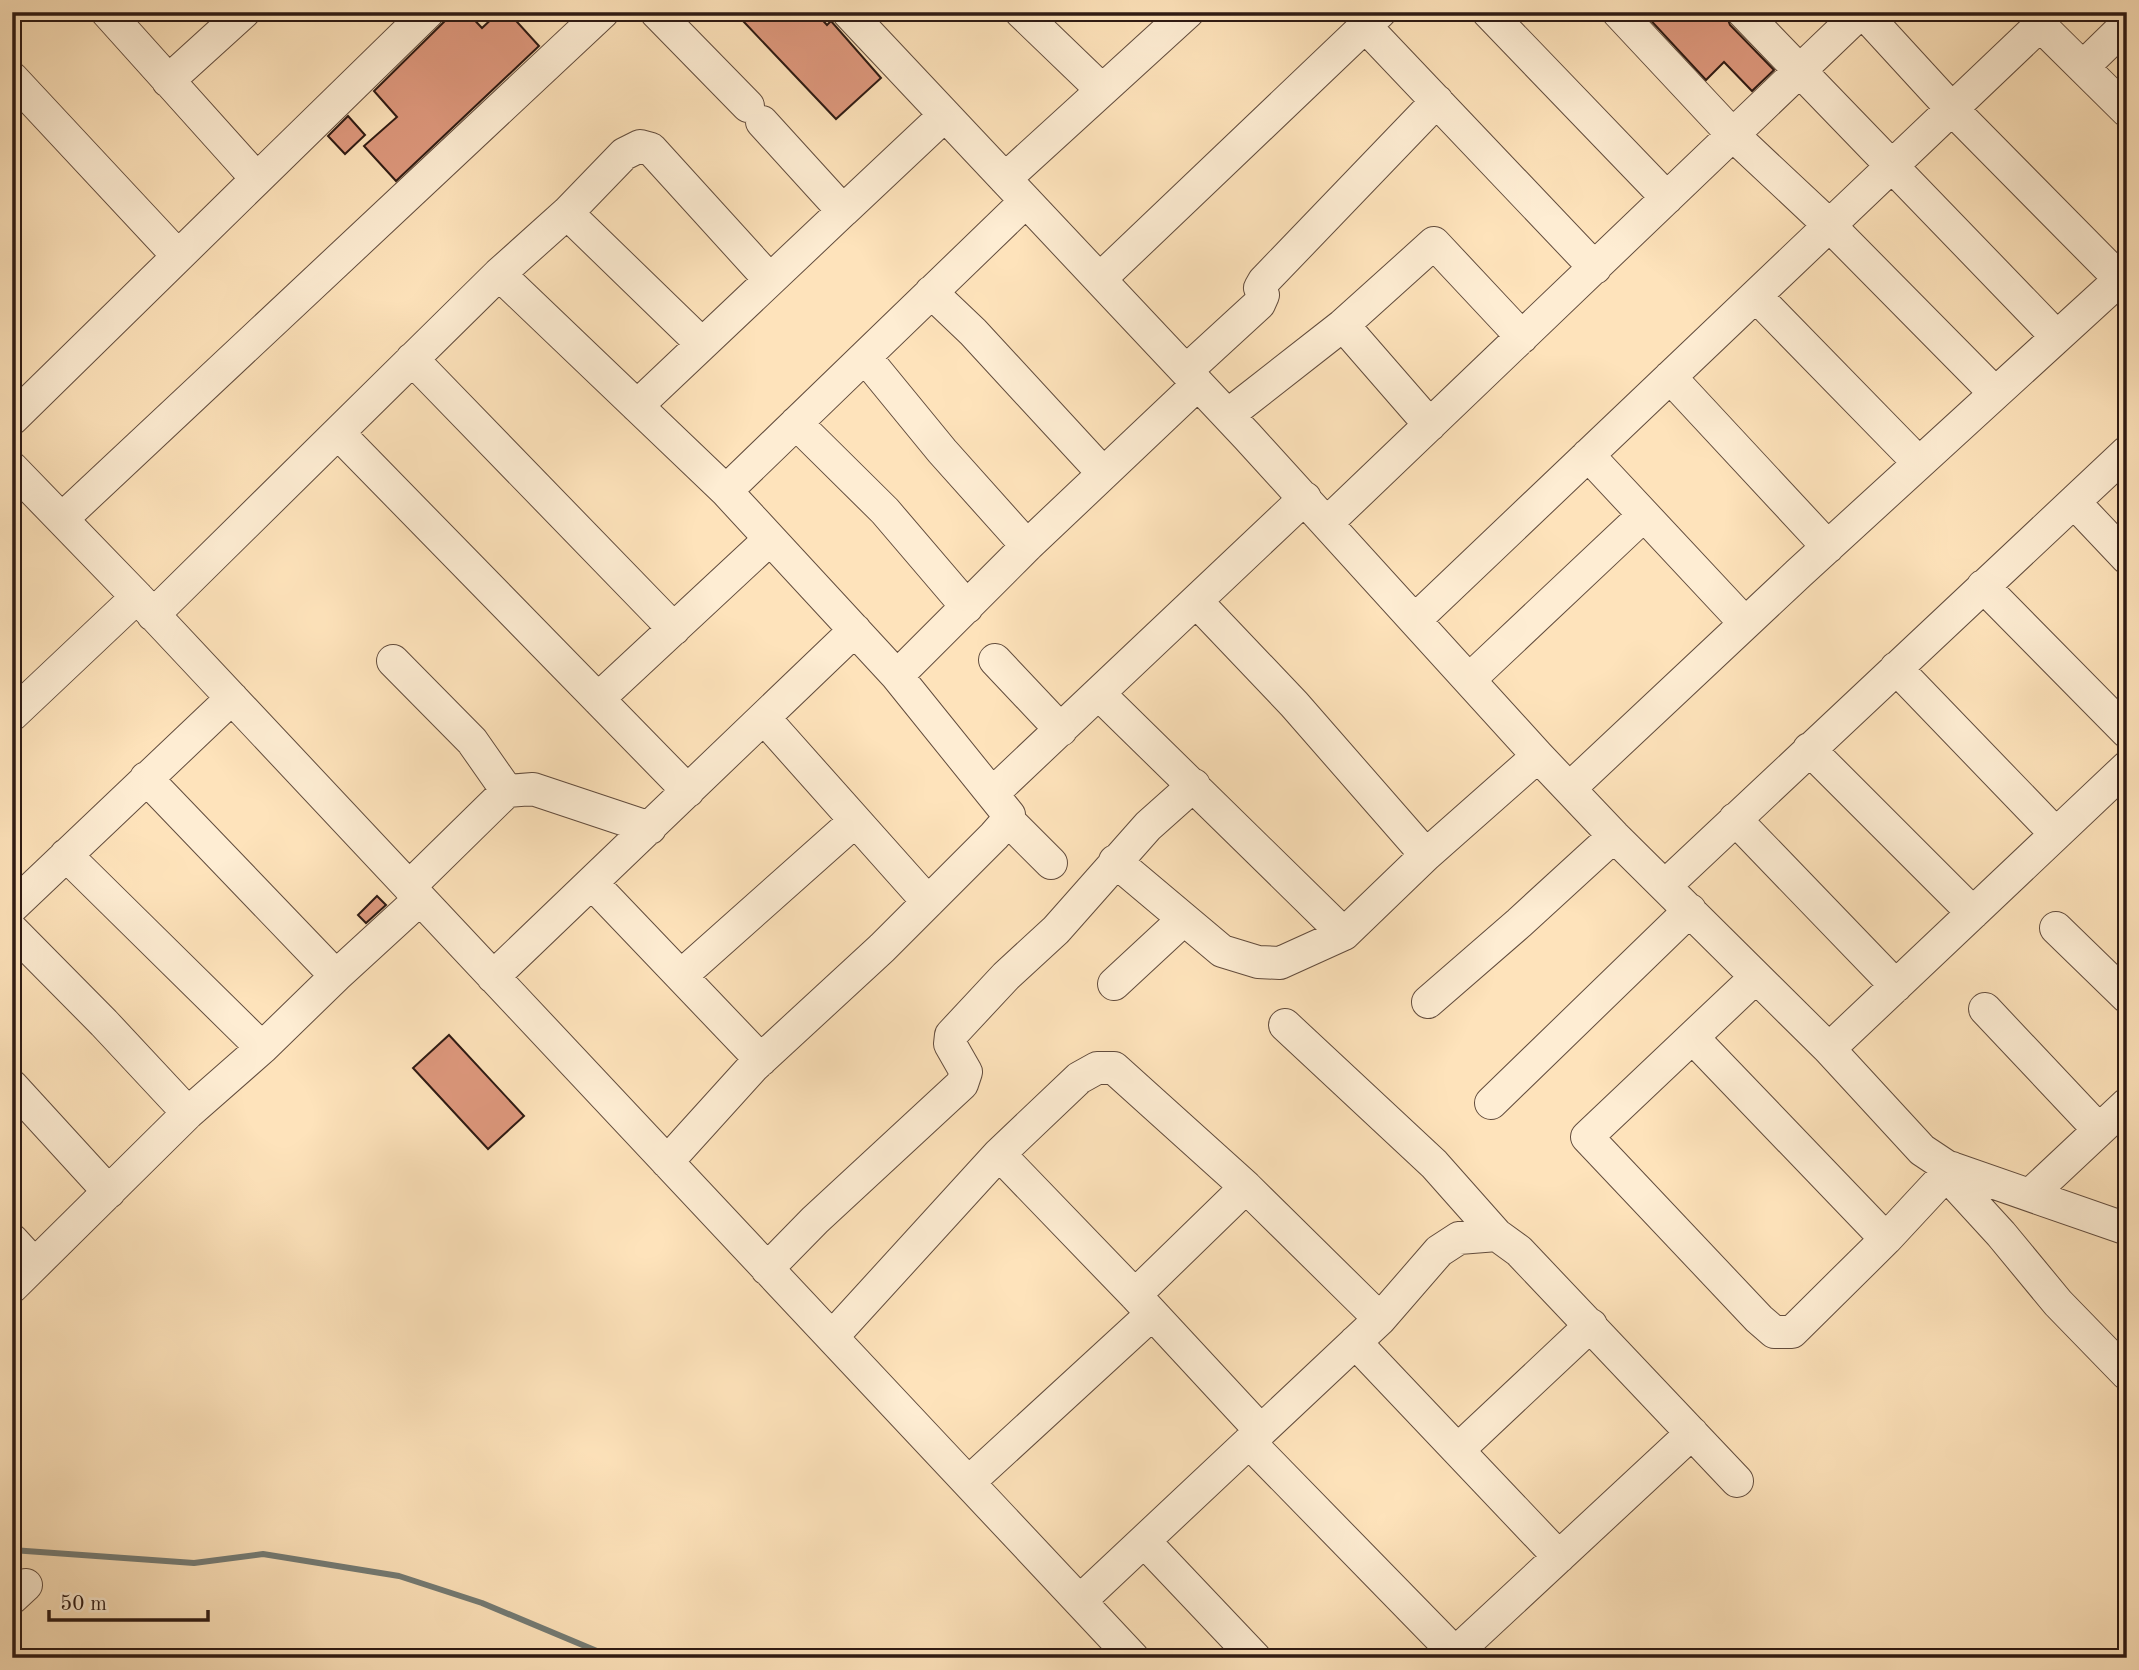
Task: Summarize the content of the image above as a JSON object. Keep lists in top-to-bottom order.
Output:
{
  "scale_bar": "50 m"
}
